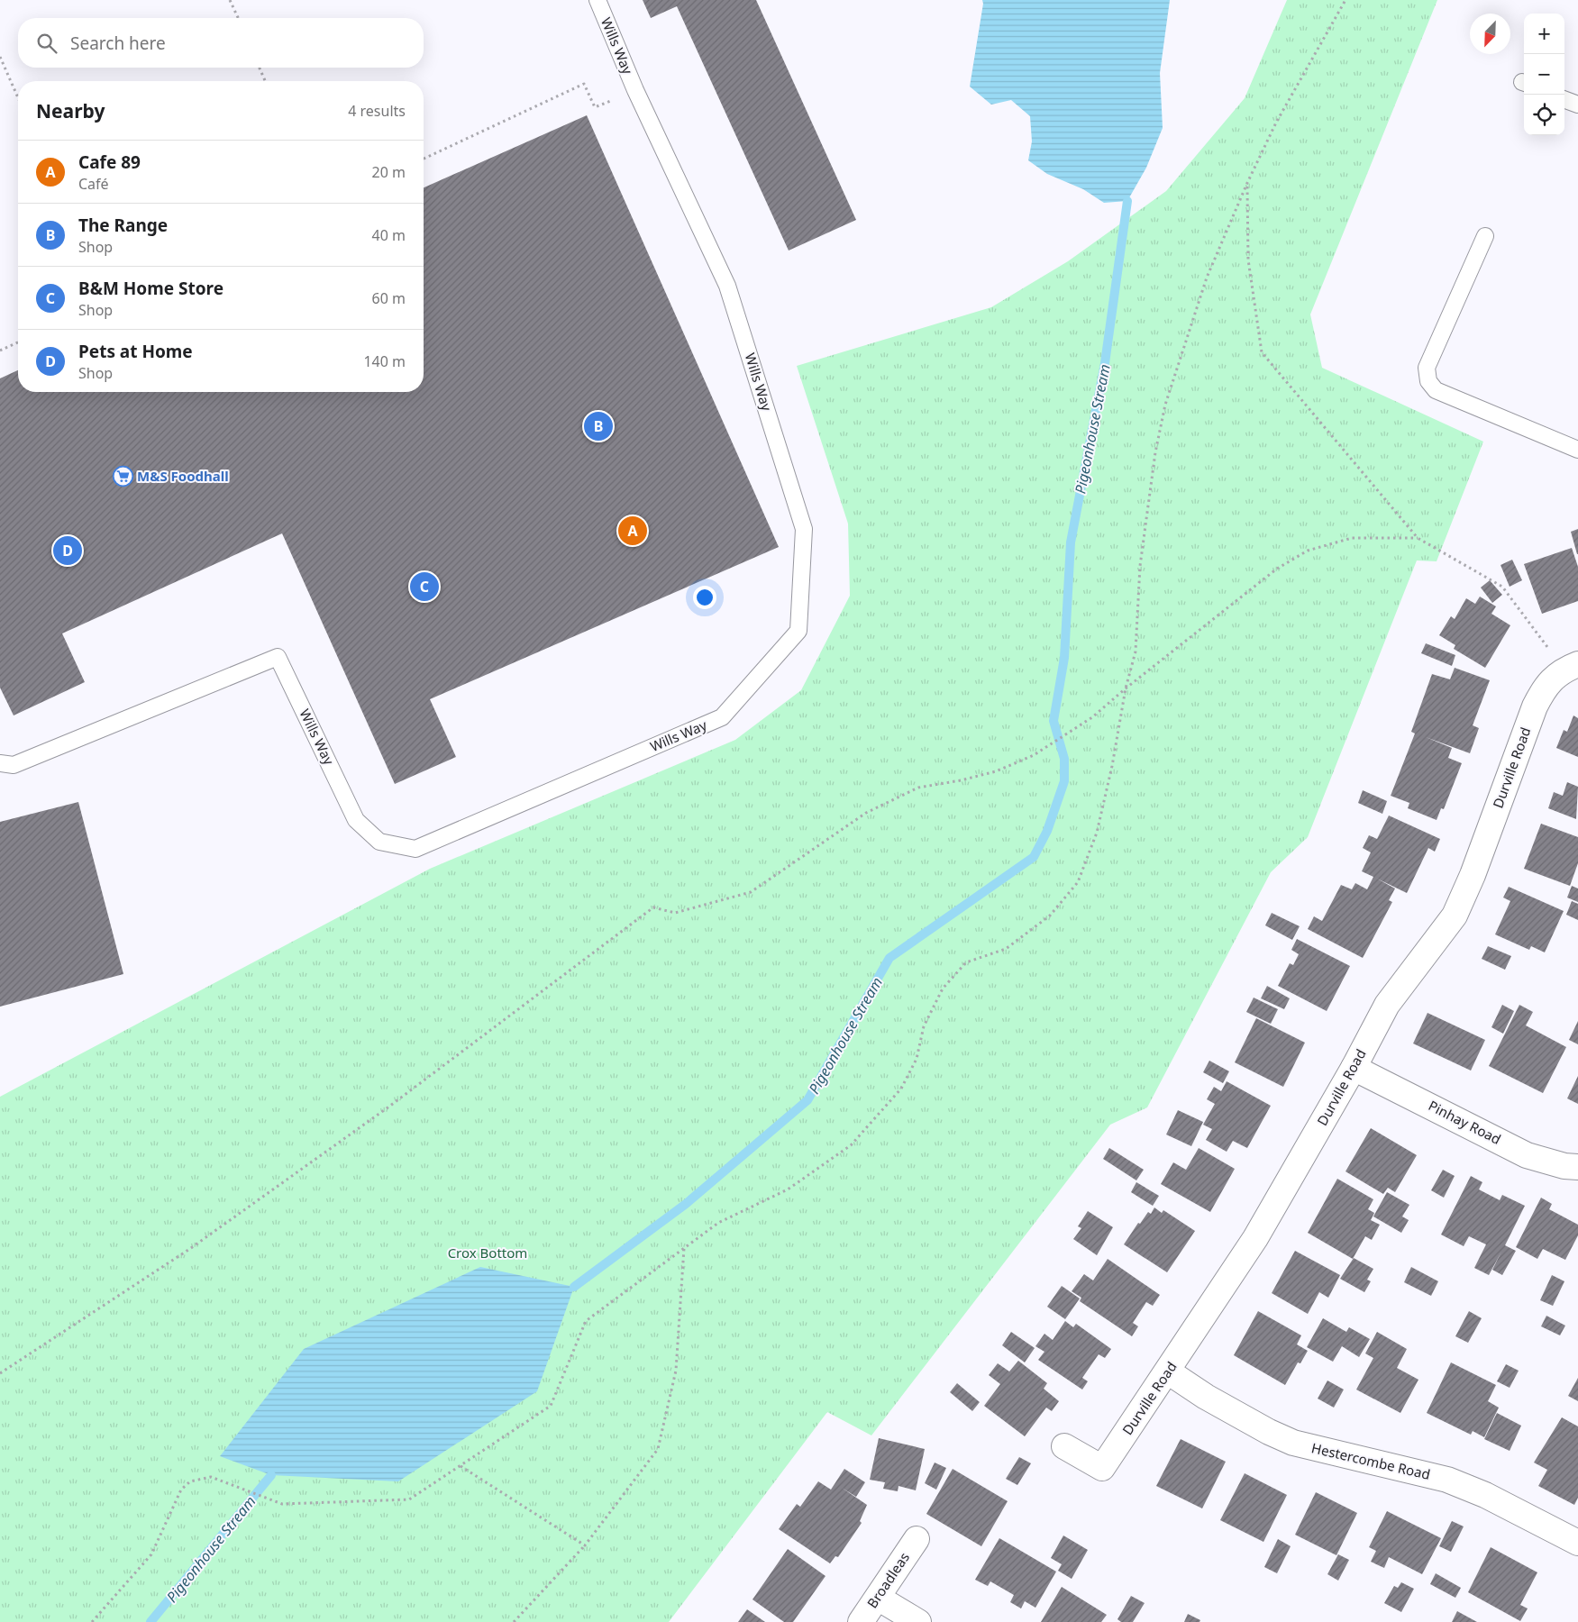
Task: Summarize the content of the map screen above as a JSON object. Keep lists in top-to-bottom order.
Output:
{
  "streets": {
    "street": [
      "Durville Road",
      "Pinhay Road",
      "Hestercombe Road",
      "Broadleas"
    ],
    "lane": ["Wills Way"]
  },
  "crossings": [
    ["Durville Road", "Pinhay Road"],
    ["Durville Road", "Hestercombe Road"]
  ],
  "water": ["Pigeonhouse Stream"],
  "parks": ["Crox Bottom"],
  "places": {
    "supermarket": ["M&S Foodhall"]
  },
  "north": "bottom left",
  "page": {
    "map_buttons": ["+", "−"],
    "search": "Search here",
    "heading": ["Nearby", "4 results"],
    "list": [
      {
        "mark": "A",
        "name": "Cafe 89",
        "note": "Café",
        "value": "20 m"
      },
      {
        "mark": "B",
        "name": "The Range",
        "note": "Shop",
        "value": "40 m"
      },
      {
        "mark": "C",
        "name": "B&M Home Store",
        "note": "Shop",
        "value": "60 m"
      },
      {
        "mark": "D",
        "name": "Pets at Home",
        "note": "Shop",
        "value": "140 m"
      }
    ],
    "pins": [
      "B",
      "A",
      "D",
      "C"
    ]
  }
}
